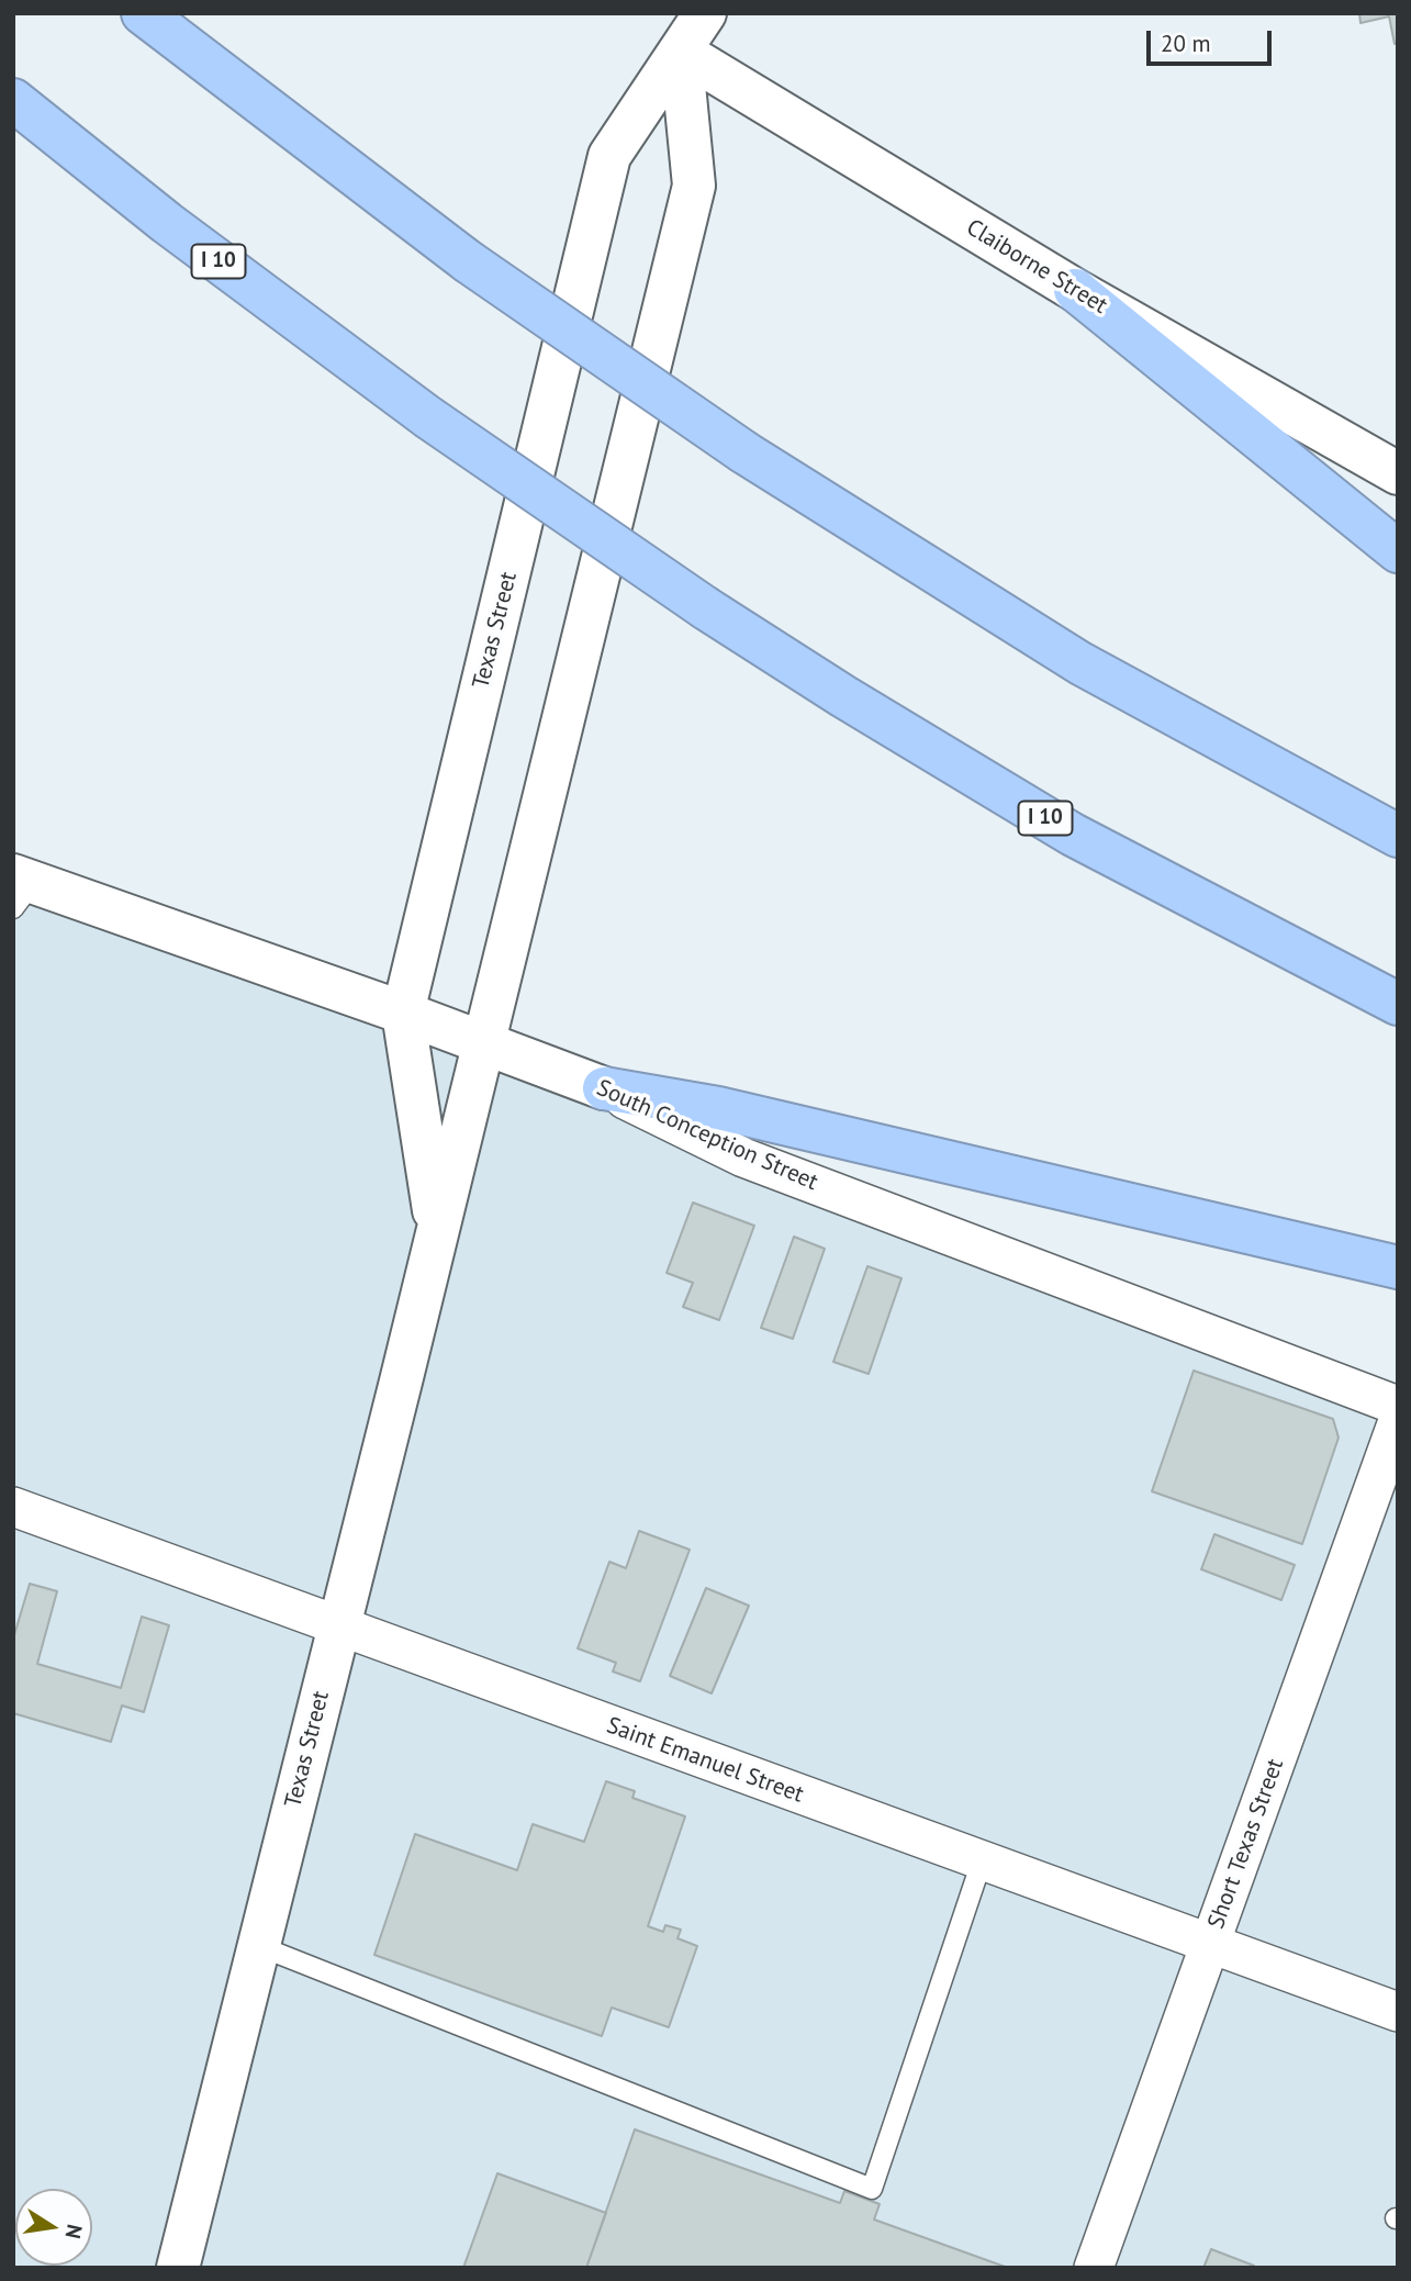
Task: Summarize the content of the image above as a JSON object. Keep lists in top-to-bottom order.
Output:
{
  "streets": {
    "highway": ["I 10"],
    "street": [
      "Claiborne Street",
      "Texas Street",
      "South Conception Street",
      "Saint Emanuel Street",
      "Short Texas Street"
    ]
  },
  "crossings": [
    ["Claiborne Street", "Texas Street"],
    ["Texas Street", "South Conception Street"],
    ["Texas Street", "Saint Emanuel Street"],
    ["Saint Emanuel Street", "Short Texas Street"]
  ],
  "scale_bar": "20 m",
  "north": "right"
}
